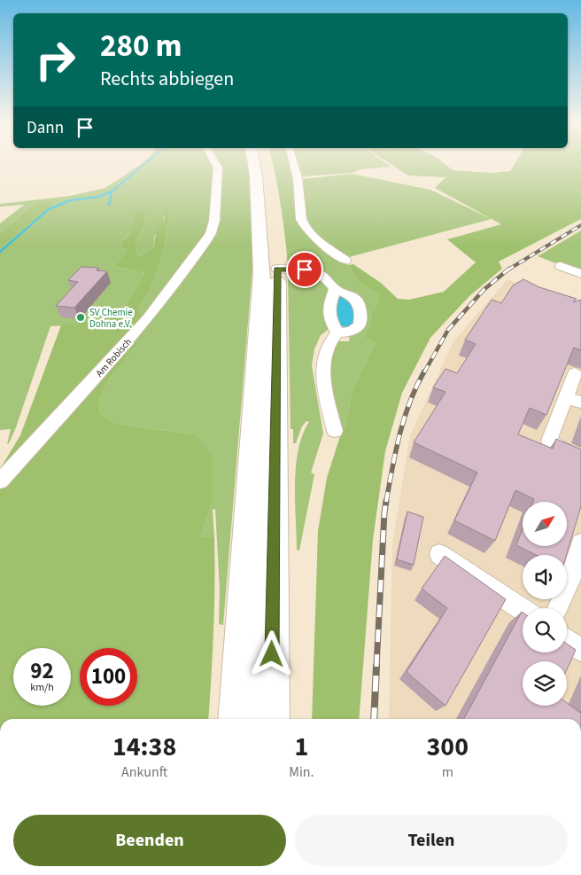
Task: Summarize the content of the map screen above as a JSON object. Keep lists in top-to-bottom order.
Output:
{
  "streets": {
    "street": ["Am Robisch"]
  },
  "places": ["SV Chemie Dohna e.V."],
  "north": "top right",
  "page": {
    "turn": ["280 m", "Rechts abbiegen"],
    "then": "Dann",
    "speed": "92 km/h",
    "limit": "100",
    "eta": [
      "14:38",
      "Ankunft",
      "1",
      "Min.",
      "300",
      "m"
    ],
    "buttons": ["Beenden", "Teilen"]
  }
}
